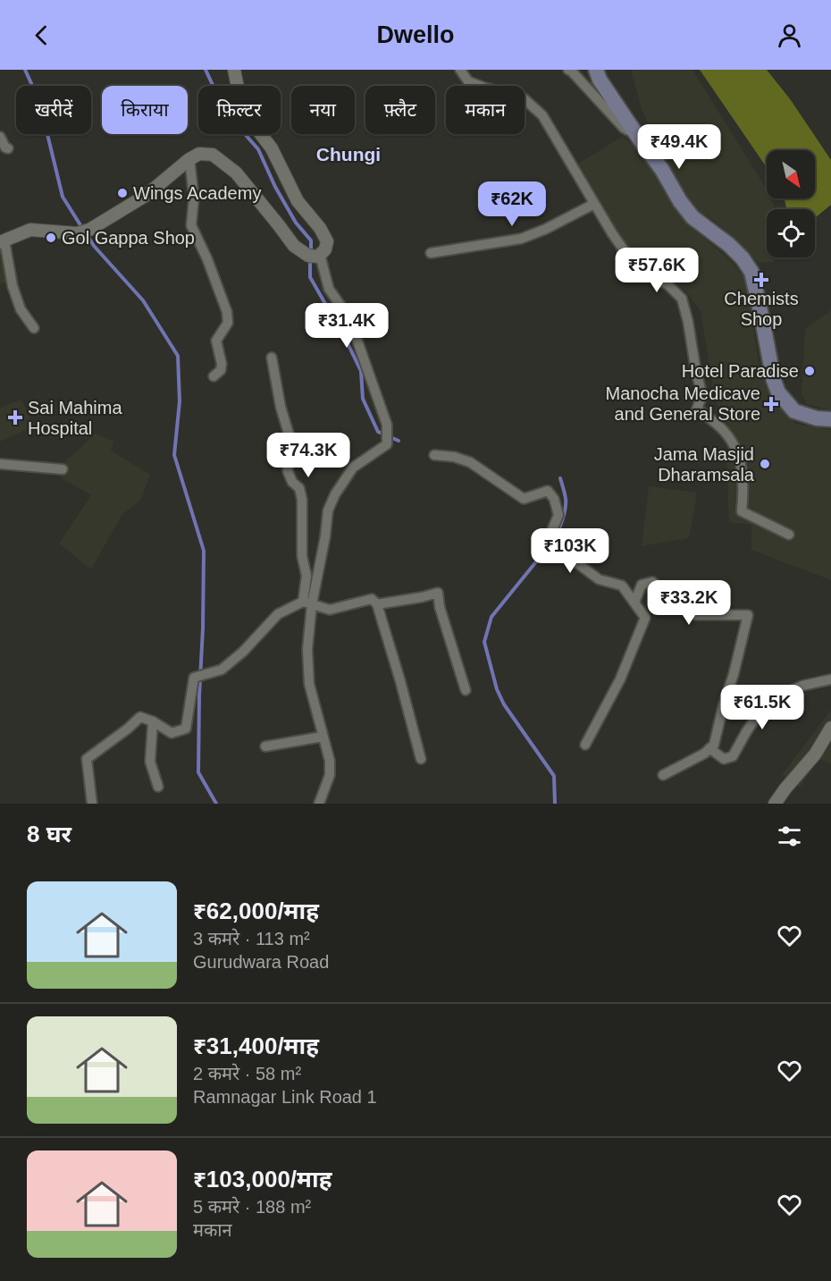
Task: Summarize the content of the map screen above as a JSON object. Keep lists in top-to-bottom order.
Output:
{
  "districts": ["Chungi"],
  "places": {
    "other": [
      "Wings Academy",
      "Gol Gappa Shop",
      "Hotel Paradise",
      "Jama Masjid Dharamsala"
    ],
    "health": ["Chemists Shop", "Manocha Medicave and General Store", "Sai Mahima Hospital"]
  },
  "north": "bottom right",
  "page": {
    "header": "Dwello",
    "chip": [
      "खरीदें",
      "किराया",
      "फ़िल्टर",
      "नया",
      "फ़्लैट",
      "मकान"
    ],
    "price": [
      "₹49.4K",
      "₹62K",
      "₹57.6K",
      "₹31.4K",
      "₹74.3K",
      "₹103K",
      "₹33.2K",
      "₹61.5K"
    ],
    "heading": "8 घर",
    "list": [
      {
        "name": "₹62,000/माह",
        "note": "3 कमरे · 113 m² · Gurudwara Road"
      },
      {
        "name": "₹31,400/माह",
        "note": "2 कमरे · 58 m² · Ramnagar Link Road 1"
      },
      {
        "name": "₹103,000/माह",
        "note": "5 कमरे · 188 m² · मकान"
      }
    ]
  }
}
